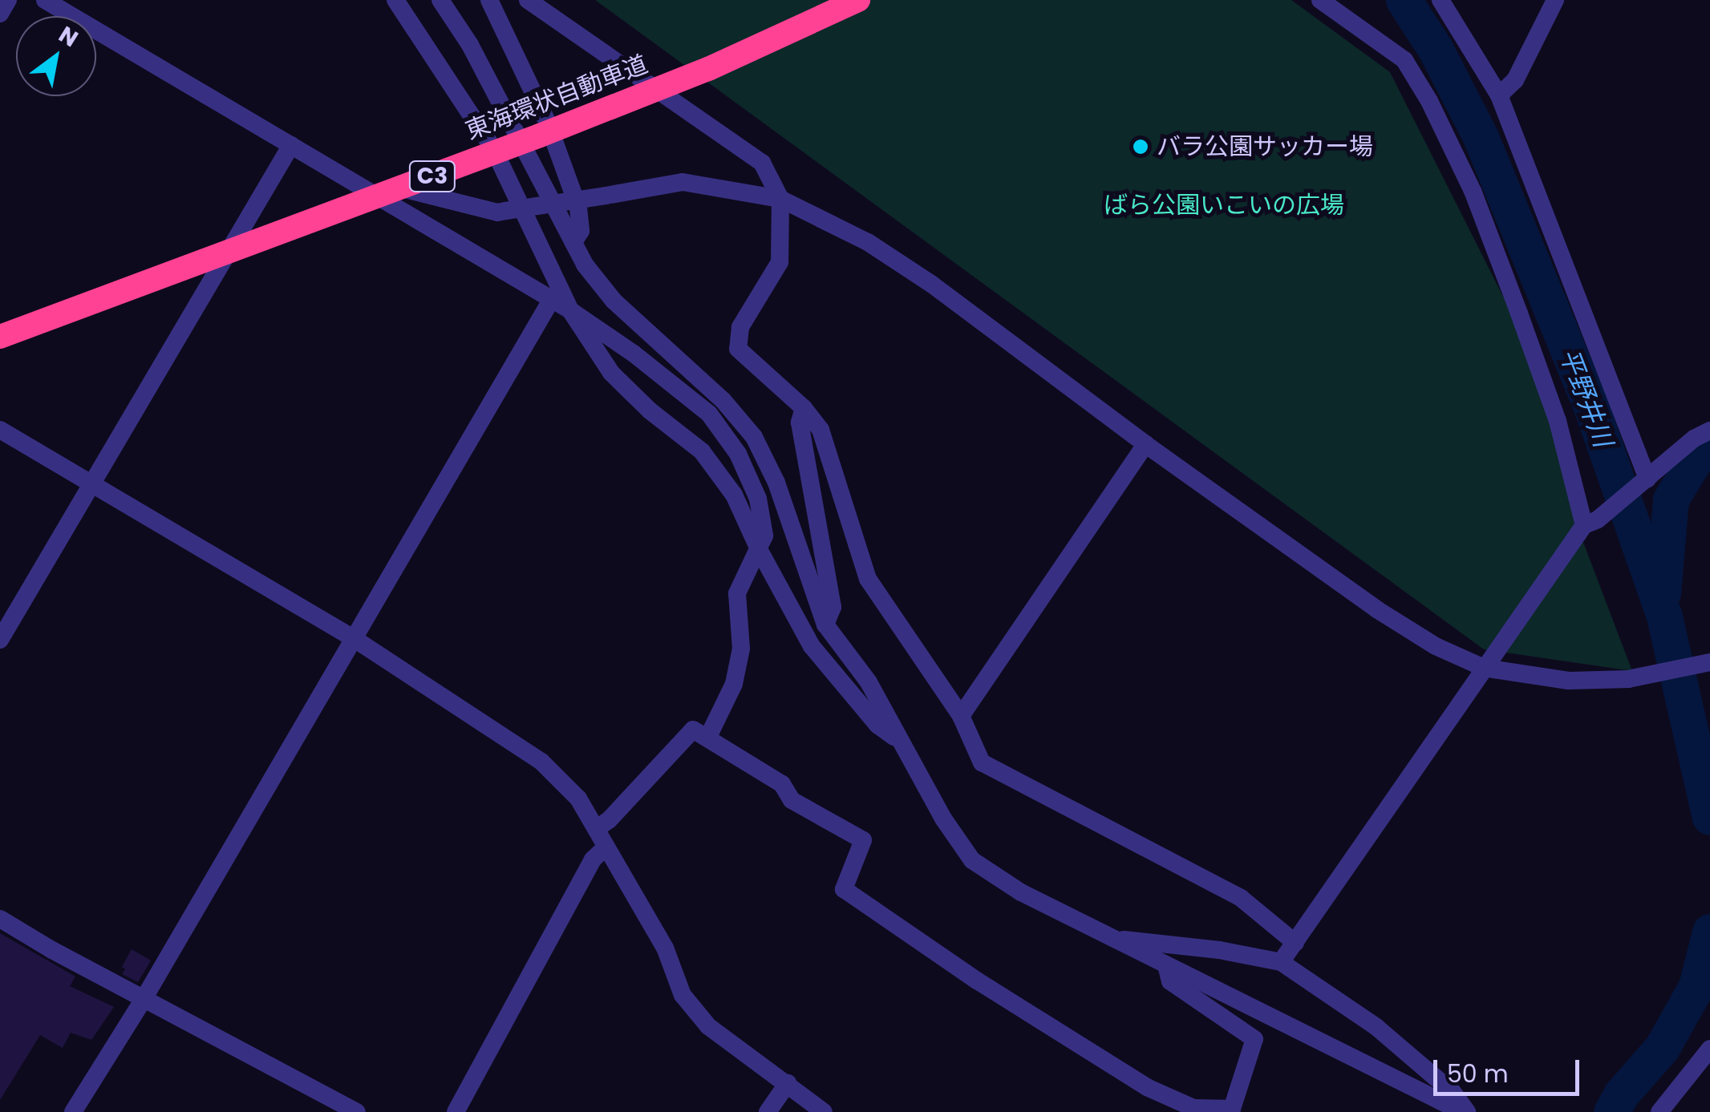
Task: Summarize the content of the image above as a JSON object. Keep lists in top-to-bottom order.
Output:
{
  "streets": {
    "highway": ["東海環状自動車道", "C3"]
  },
  "water": ["平野井川"],
  "parks": ["ばら公園いこいの広場"],
  "places": ["バラ公園サッカー場"],
  "scale_bar": "50 m",
  "north": "top right"
}
